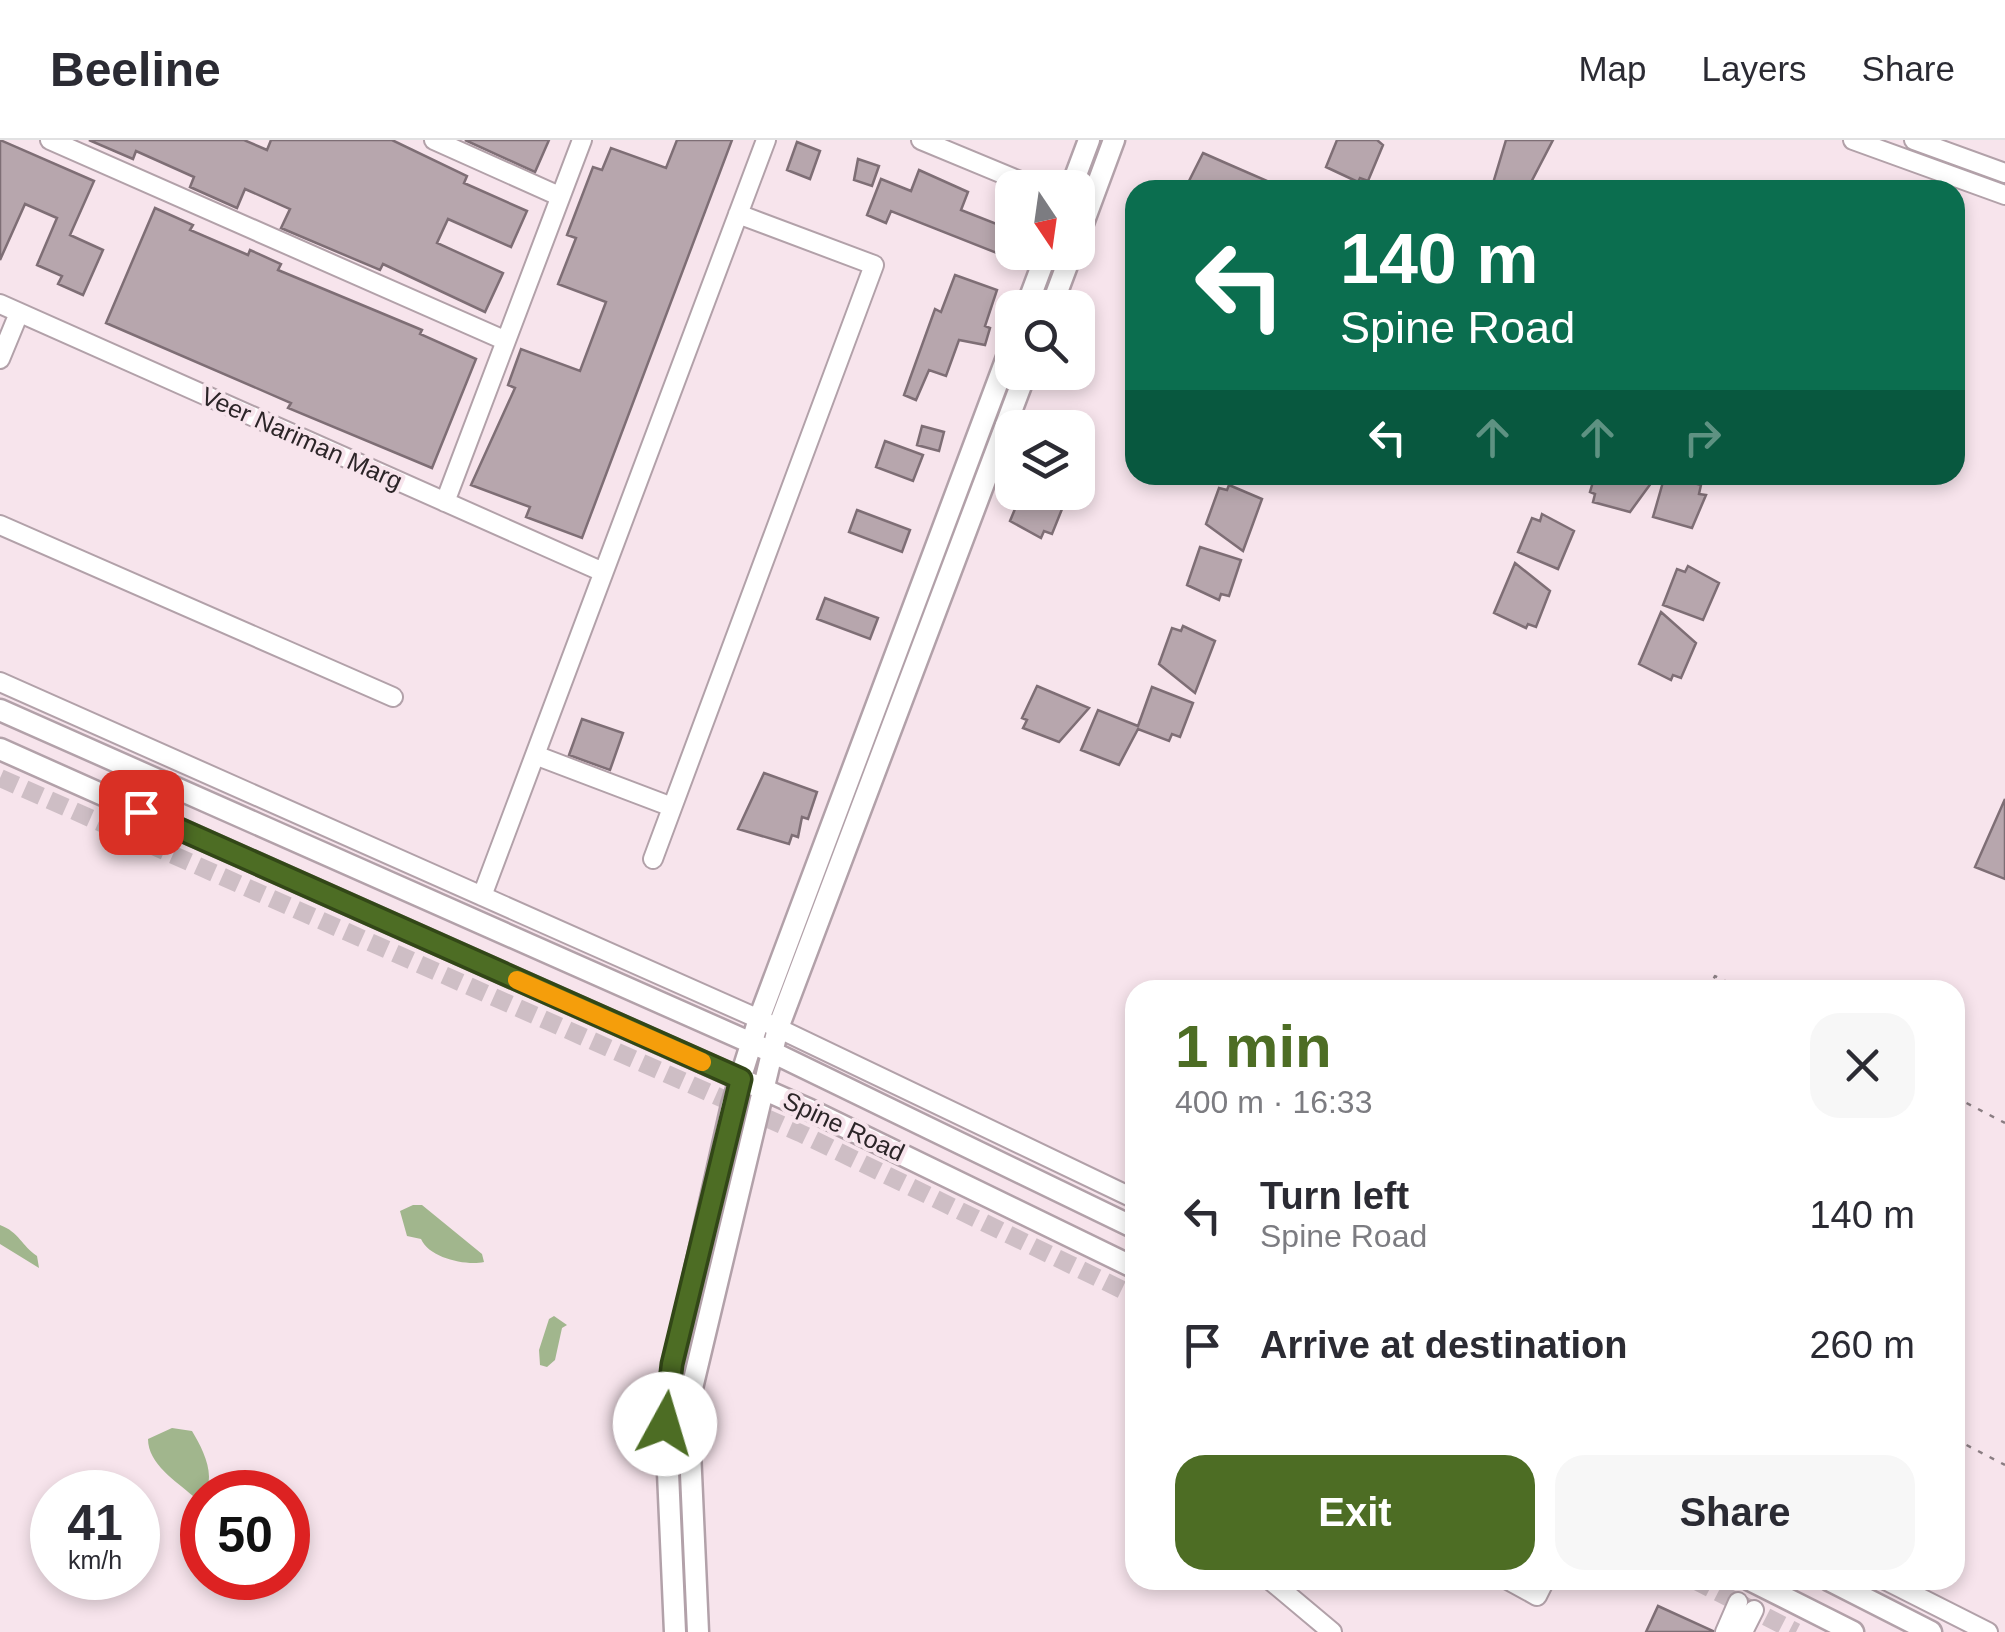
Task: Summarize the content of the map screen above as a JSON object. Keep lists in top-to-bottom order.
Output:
{
  "streets": {
    "main road": ["Spine Road"],
    "street": ["Veer Nariman Marg"]
  },
  "north": "bottom",
  "page": {
    "header": "Beeline",
    "nav": ["Map", "Layers", "Share"],
    "turn": ["140 m", "Spine Road"],
    "heading": ["1 min", "400 m · 16:33"],
    "list": [
      {
        "name": "Turn left",
        "note": "Spine Road",
        "value": "140 m"
      },
      {
        "name": "Arrive at destination",
        "value": "260 m"
      }
    ],
    "buttons": ["Exit", "Share"],
    "speed": "41 km/h",
    "limit": "50"
  }
}
